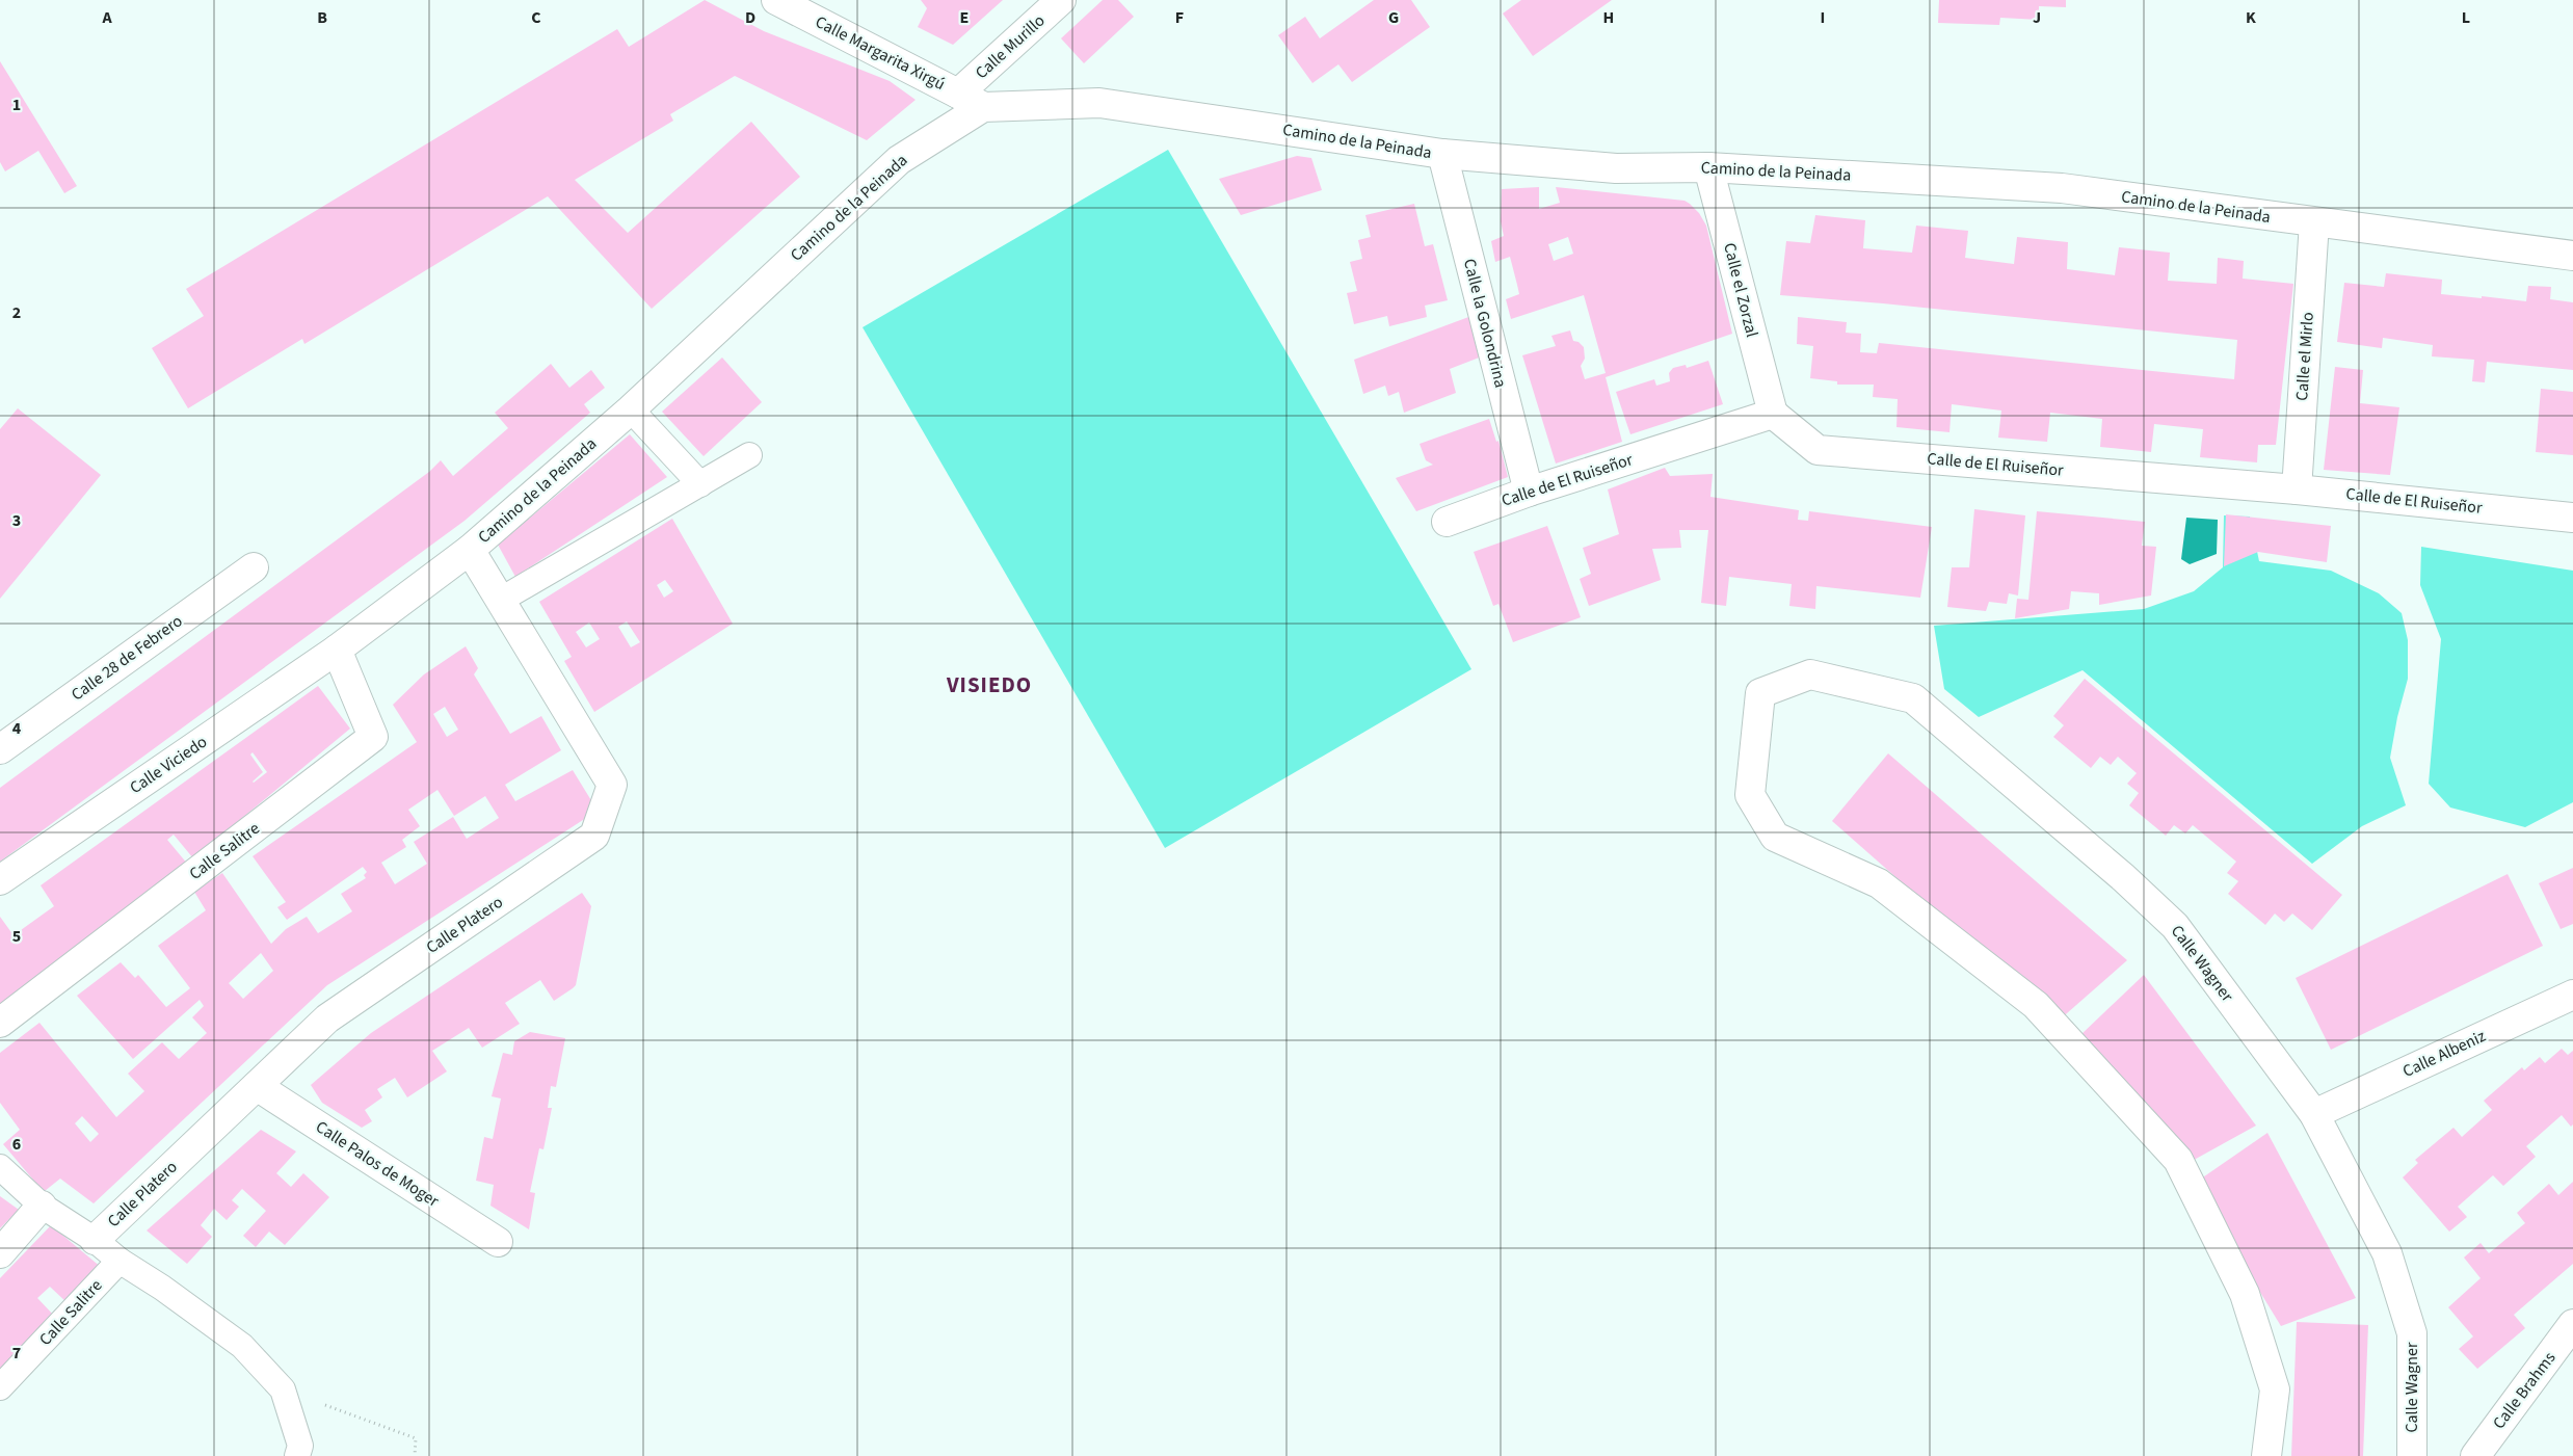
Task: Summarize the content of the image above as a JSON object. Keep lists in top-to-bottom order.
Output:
{
  "streets": {
    "street": [
      "Calle Murillo",
      "Calle Margarita Xirgú",
      "Camino de la Peinada",
      "Calle el Zorzal",
      "Calle la Golondrina",
      "Calle el Mirlo",
      "Calle de El Ruiseñor",
      "Calle 28 de Febrero",
      "Calle Viciedo",
      "Calle Salitre",
      "Calle Platero",
      "Calle Wagner",
      "Calle Albeniz",
      "Calle Palos de Moger",
      "Calle Brahms"
    ]
  },
  "crossings": [
    ["Calle Murillo", "Calle Margarita Xirgú"],
    ["Calle Margarita Xirgú", "Camino de la Peinada"],
    ["Camino de la Peinada", "Calle el Zorzal"],
    ["Camino de la Peinada", "Calle la Golondrina"],
    ["Camino de la Peinada", "Calle el Mirlo"],
    ["Camino de la Peinada", "Calle Viciedo"],
    ["Camino de la Peinada", "Calle Salitre"],
    ["Camino de la Peinada", "Calle Platero"],
    ["Calle el Zorzal", "Calle de El Ruiseñor"],
    ["Calle la Golondrina", "Calle de El Ruiseñor"],
    ["Calle el Mirlo", "Calle de El Ruiseñor"],
    ["Calle Viciedo", "Calle Salitre"],
    ["Calle Platero", "Calle Palos de Moger"],
    ["Calle Wagner", "Calle Albeniz"]
  ],
  "districts": ["VISIEDO"],
  "grid": {
    "columns": [
      "A",
      "B",
      "C",
      "D",
      "E",
      "F",
      "G",
      "H",
      "I",
      "J",
      "K",
      "L"
    ],
    "rows": [
      "1",
      "2",
      "3",
      "4",
      "5",
      "6",
      "7"
    ]
  }
}
